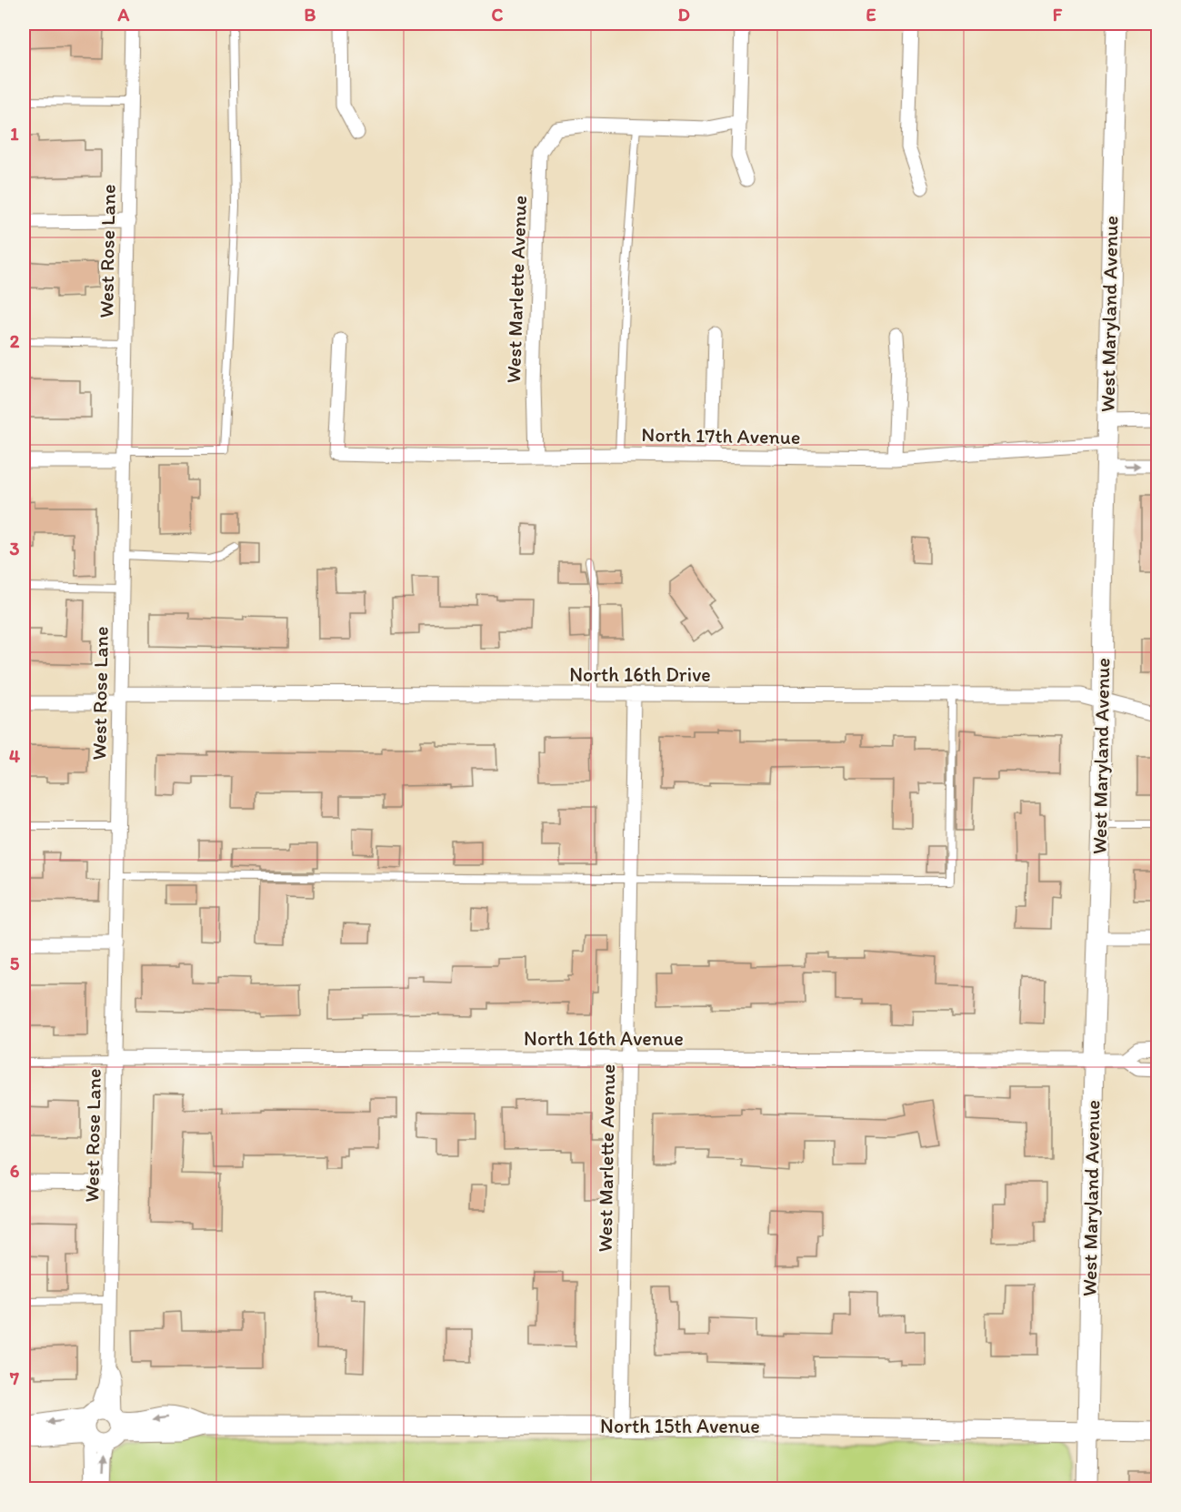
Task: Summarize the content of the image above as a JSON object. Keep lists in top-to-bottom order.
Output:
{
  "streets": {
    "street": [
      "West Rose Lane",
      "West Marlette Avenue",
      "West Maryland Avenue",
      "North 17th Avenue",
      "North 16th Drive",
      "North 16th Avenue",
      "North 15th Avenue"
    ]
  },
  "crossings": [
    ["West Rose Lane", "North 16th Drive"],
    ["West Rose Lane", "North 16th Avenue"],
    ["West Rose Lane", "North 15th Avenue"],
    ["West Marlette Avenue", "North 17th Avenue"],
    ["West Marlette Avenue", "North 16th Drive"],
    ["West Marlette Avenue", "North 16th Avenue"],
    ["West Marlette Avenue", "North 15th Avenue"],
    ["West Maryland Avenue", "North 17th Avenue"],
    ["West Maryland Avenue", "North 16th Drive"],
    ["West Maryland Avenue", "North 16th Avenue"],
    ["West Maryland Avenue", "North 15th Avenue"]
  ],
  "grid": {
    "columns": [
      "A",
      "B",
      "C",
      "D",
      "E",
      "F"
    ],
    "rows": [
      "1",
      "2",
      "3",
      "4",
      "5",
      "6",
      "7"
    ]
  }
}
